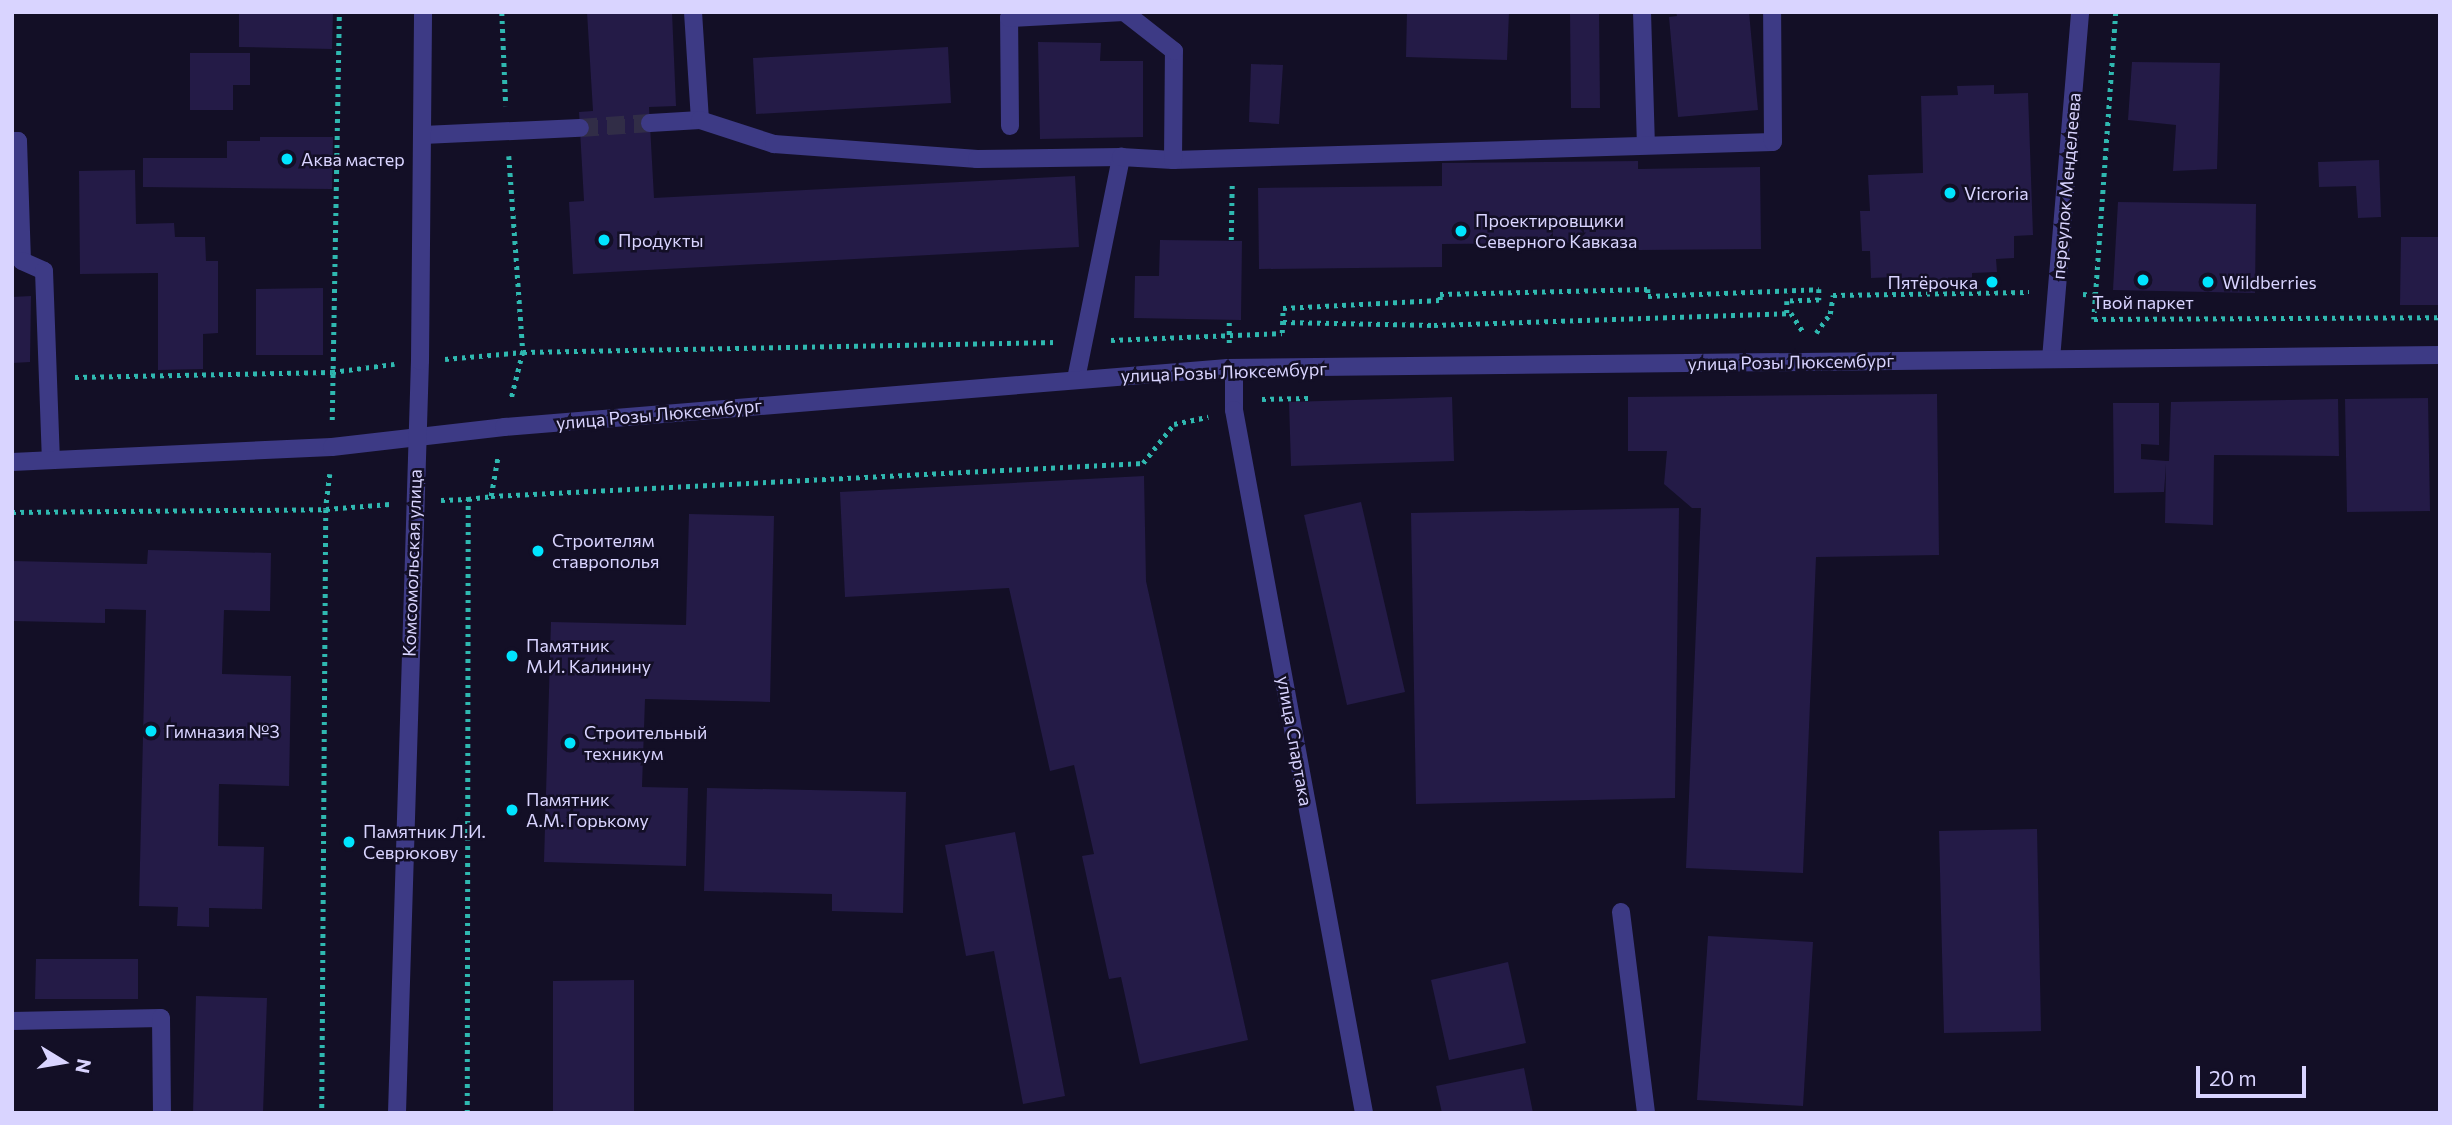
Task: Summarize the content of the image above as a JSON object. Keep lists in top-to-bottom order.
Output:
{
  "streets": {
    "street": [
      "переулок Менделеева",
      "улица Розы Люксембург",
      "Комсомольская улица",
      "улица Спартака"
    ]
  },
  "crossings": [
    ["переулок Менделеева", "улица Розы Люксембург"],
    ["улица Розы Люксембург", "Комсомольская улица"],
    ["улица Розы Люксембург", "улица Спартака"]
  ],
  "places": [
    "Аква мастер",
    "Vicroria",
    "Проектировщики Северного Кавказа",
    "Продукты",
    "Твой паркет",
    "Пятёрочка",
    "Wildberries",
    "Строителям ставрополья",
    "Памятник М.И. Калинину",
    "Гимназия №3",
    "Строительный техникум",
    "Памятник А.М. Горькому",
    "Памятник Л.И. Севрюкову"
  ],
  "scale_bar": "20 m",
  "north": "right"
}
